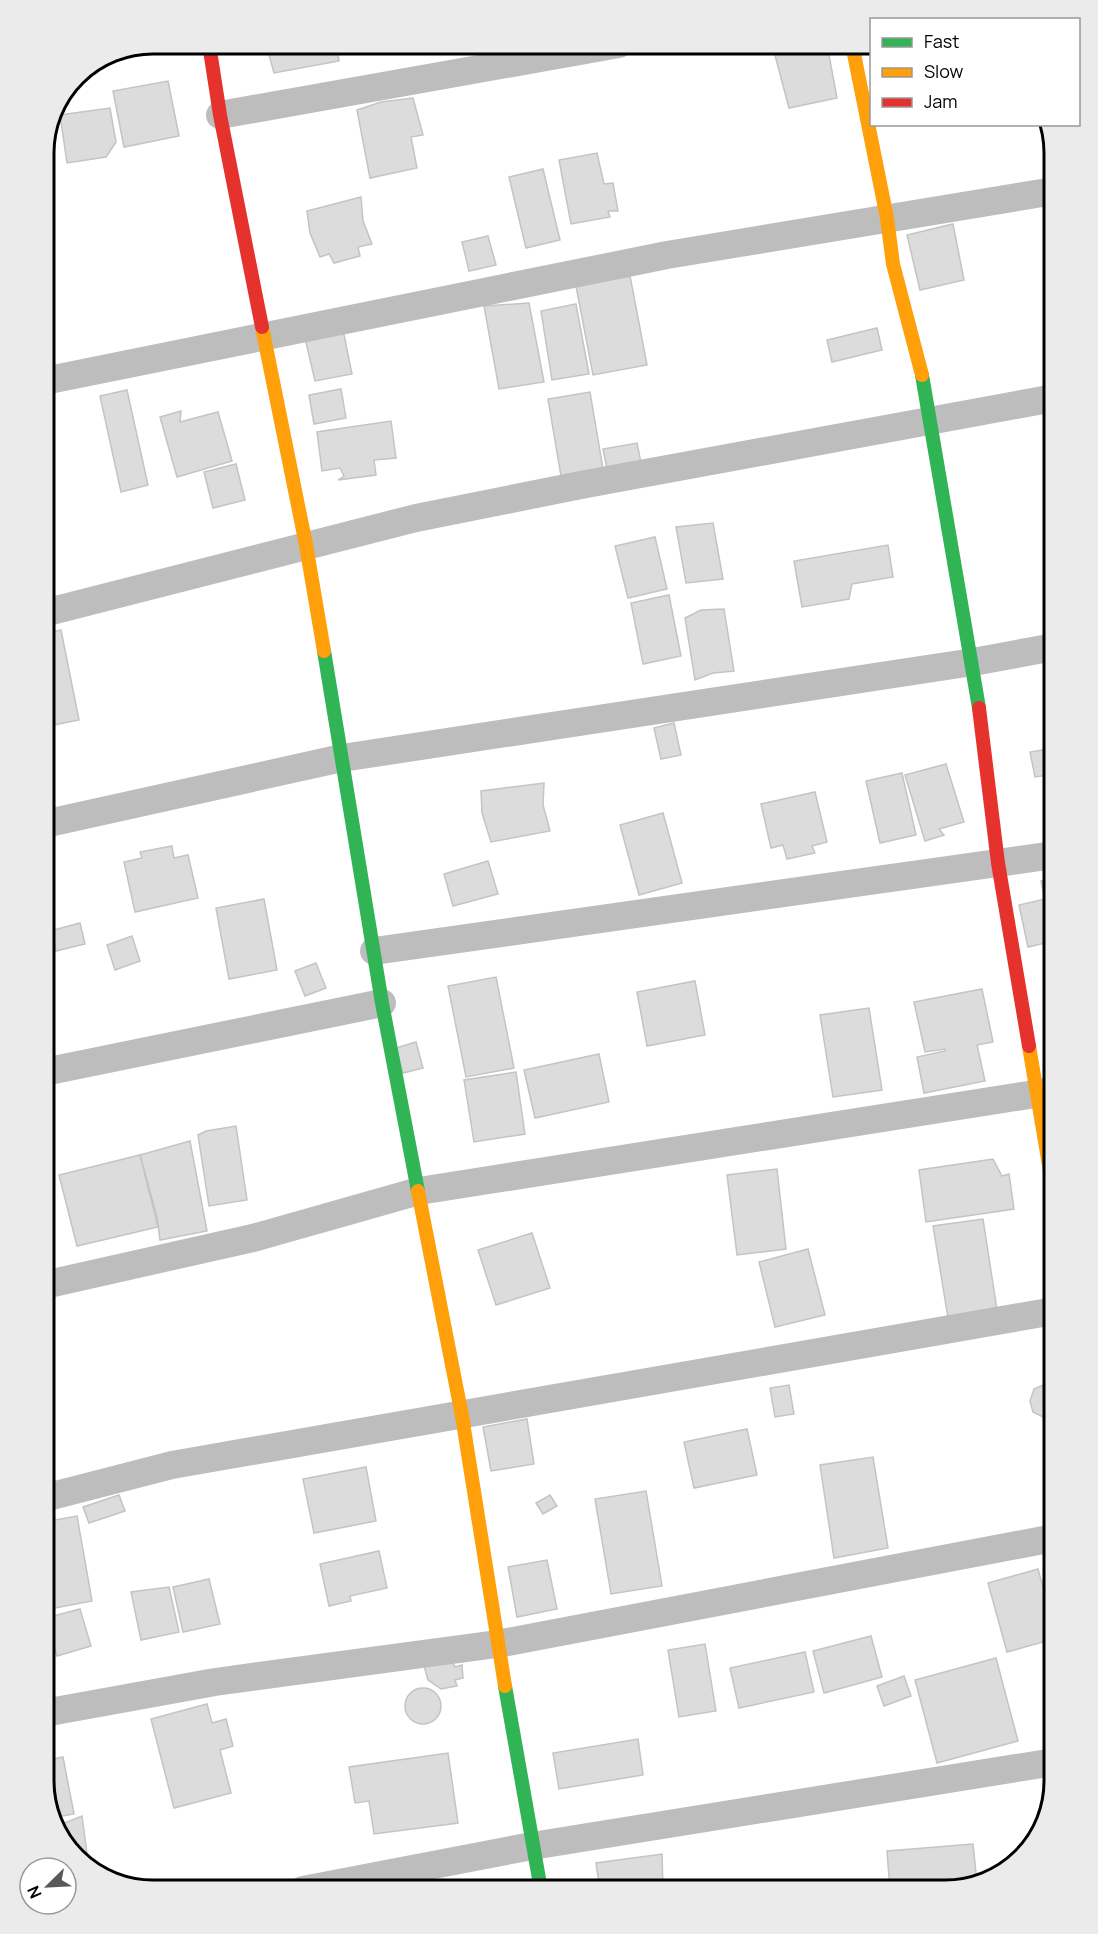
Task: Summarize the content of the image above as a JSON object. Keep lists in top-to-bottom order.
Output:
{
  "legend": ["Fast", "Slow", "Jam"],
  "north": "bottom left"
}
